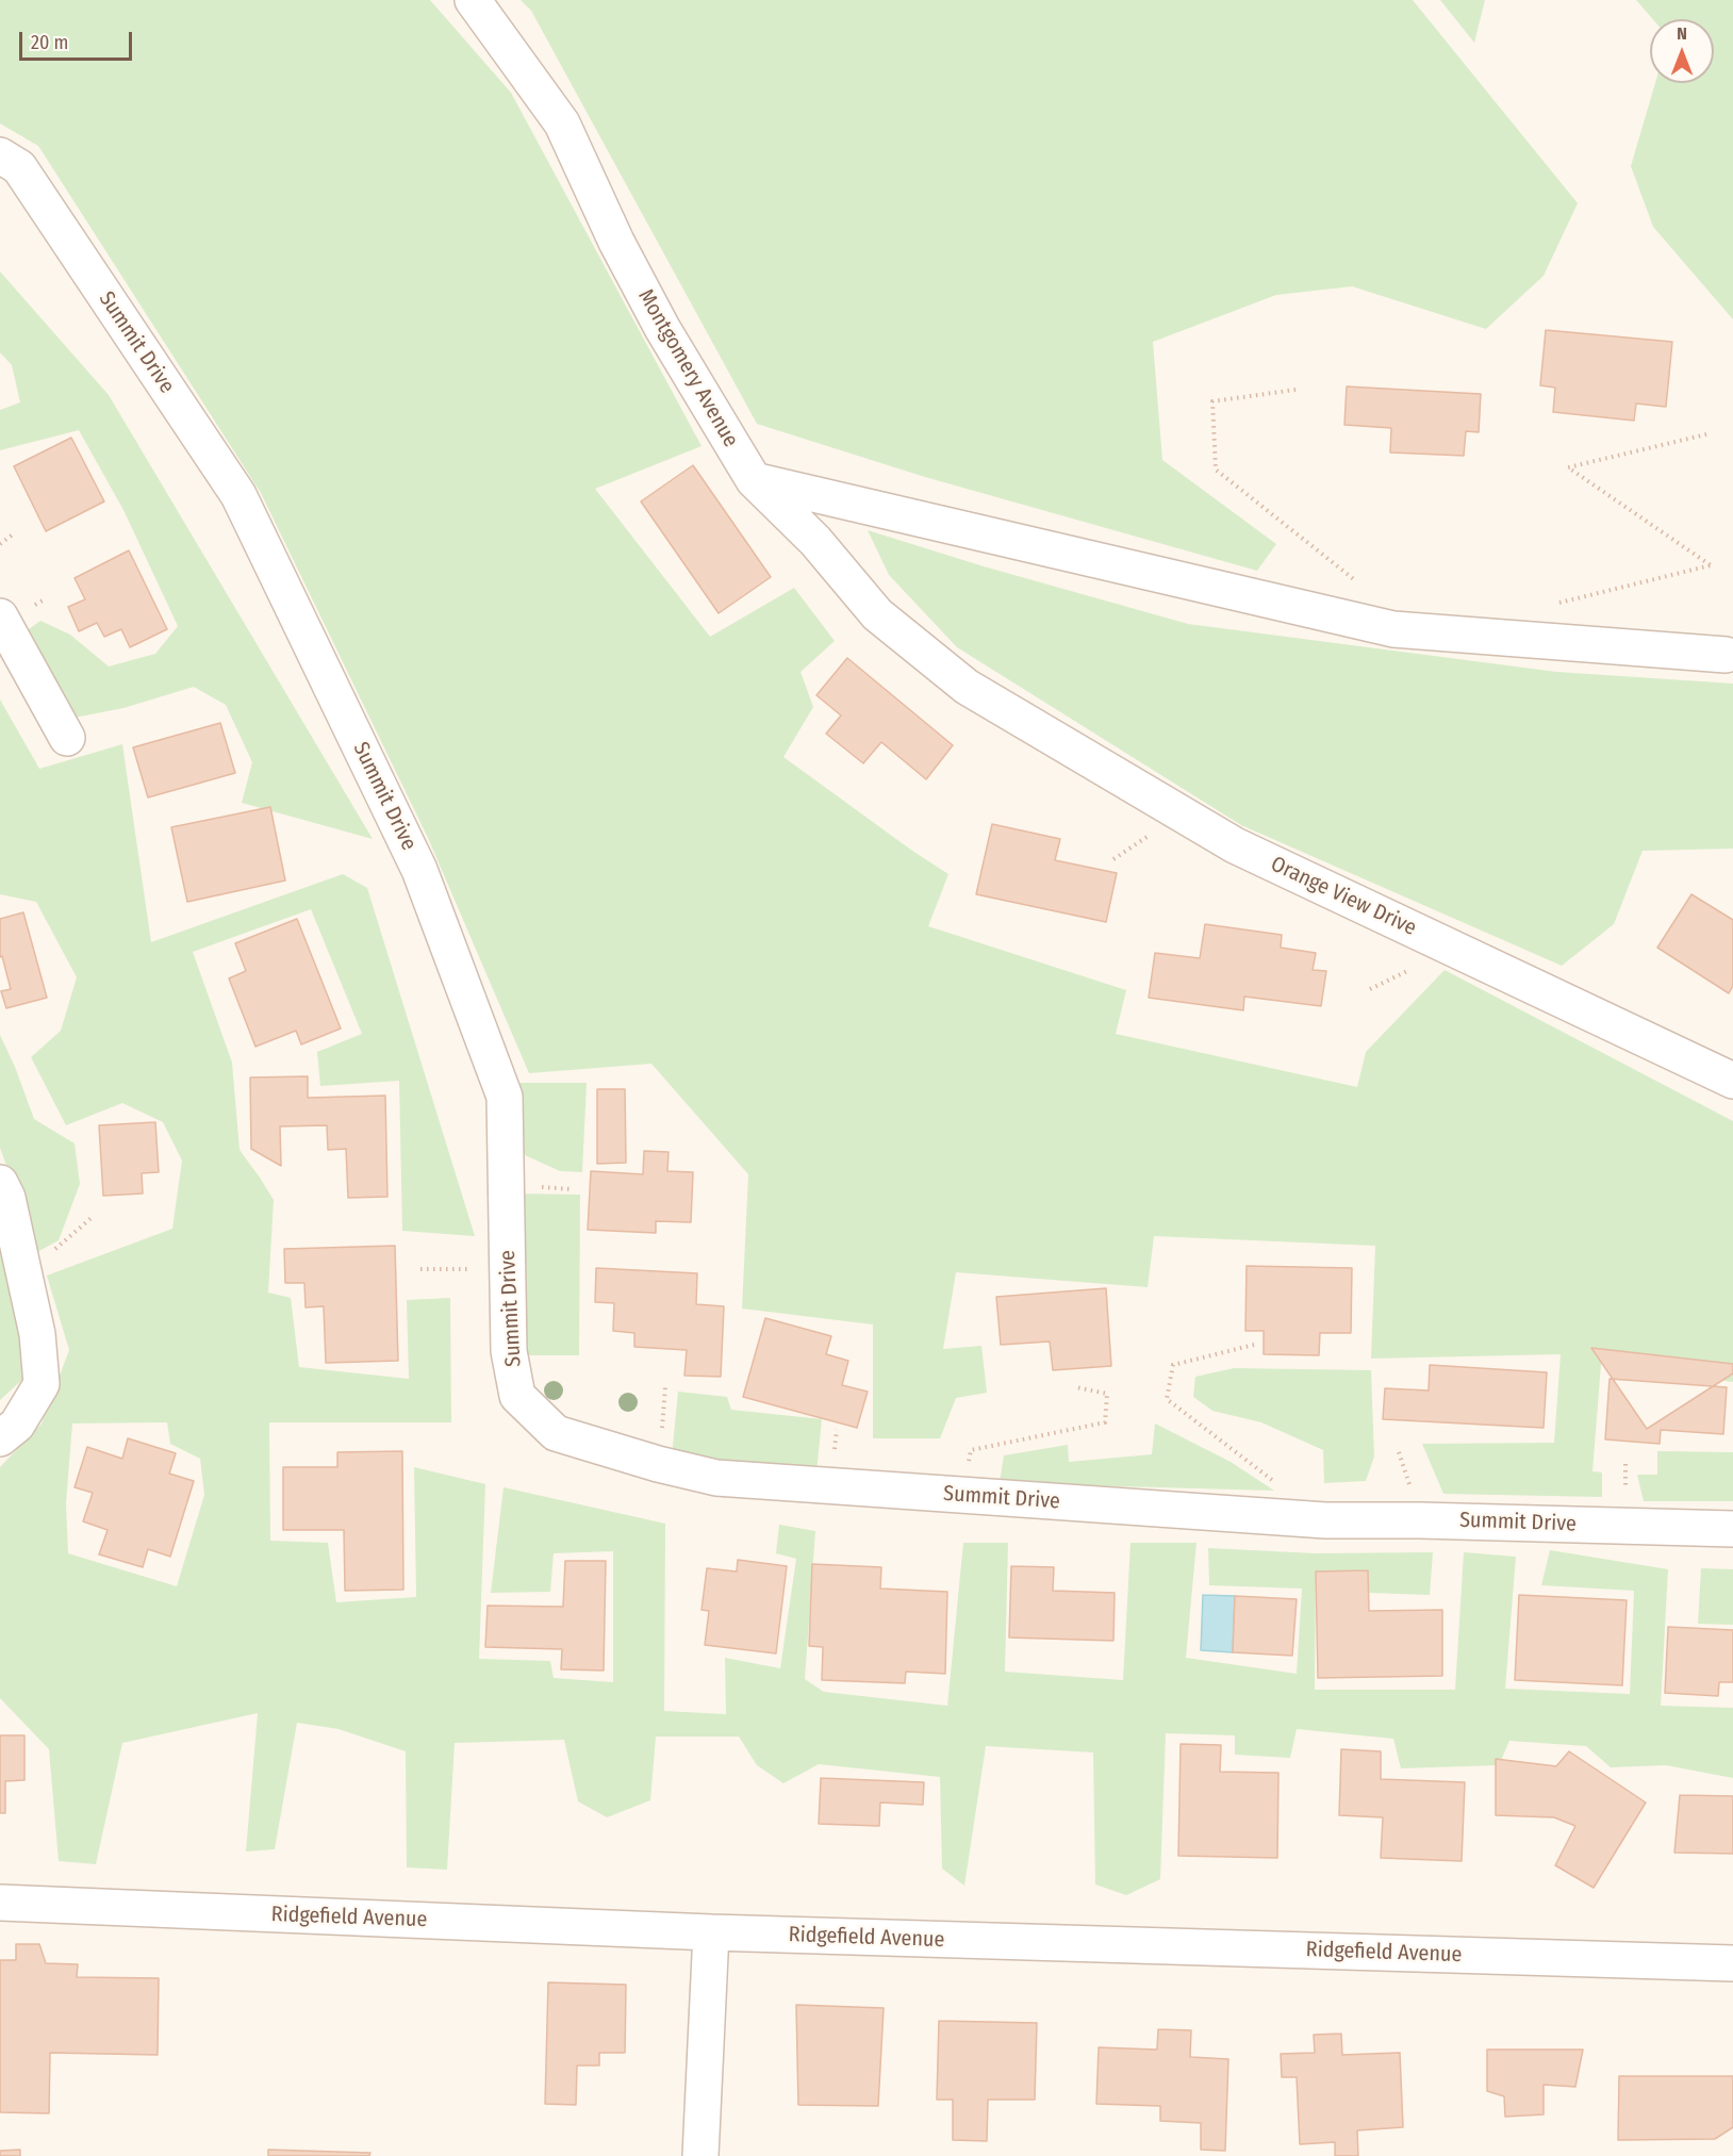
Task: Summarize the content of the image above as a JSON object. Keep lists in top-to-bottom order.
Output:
{
  "streets": {
    "street": [
      "Summit Drive",
      "Montgomery Avenue",
      "Orange View Drive",
      "Ridgefield Avenue"
    ]
  },
  "crossings": [
    ["Montgomery Avenue", "Orange View Drive"]
  ],
  "scale_bar": "20 m",
  "north": "top"
}
